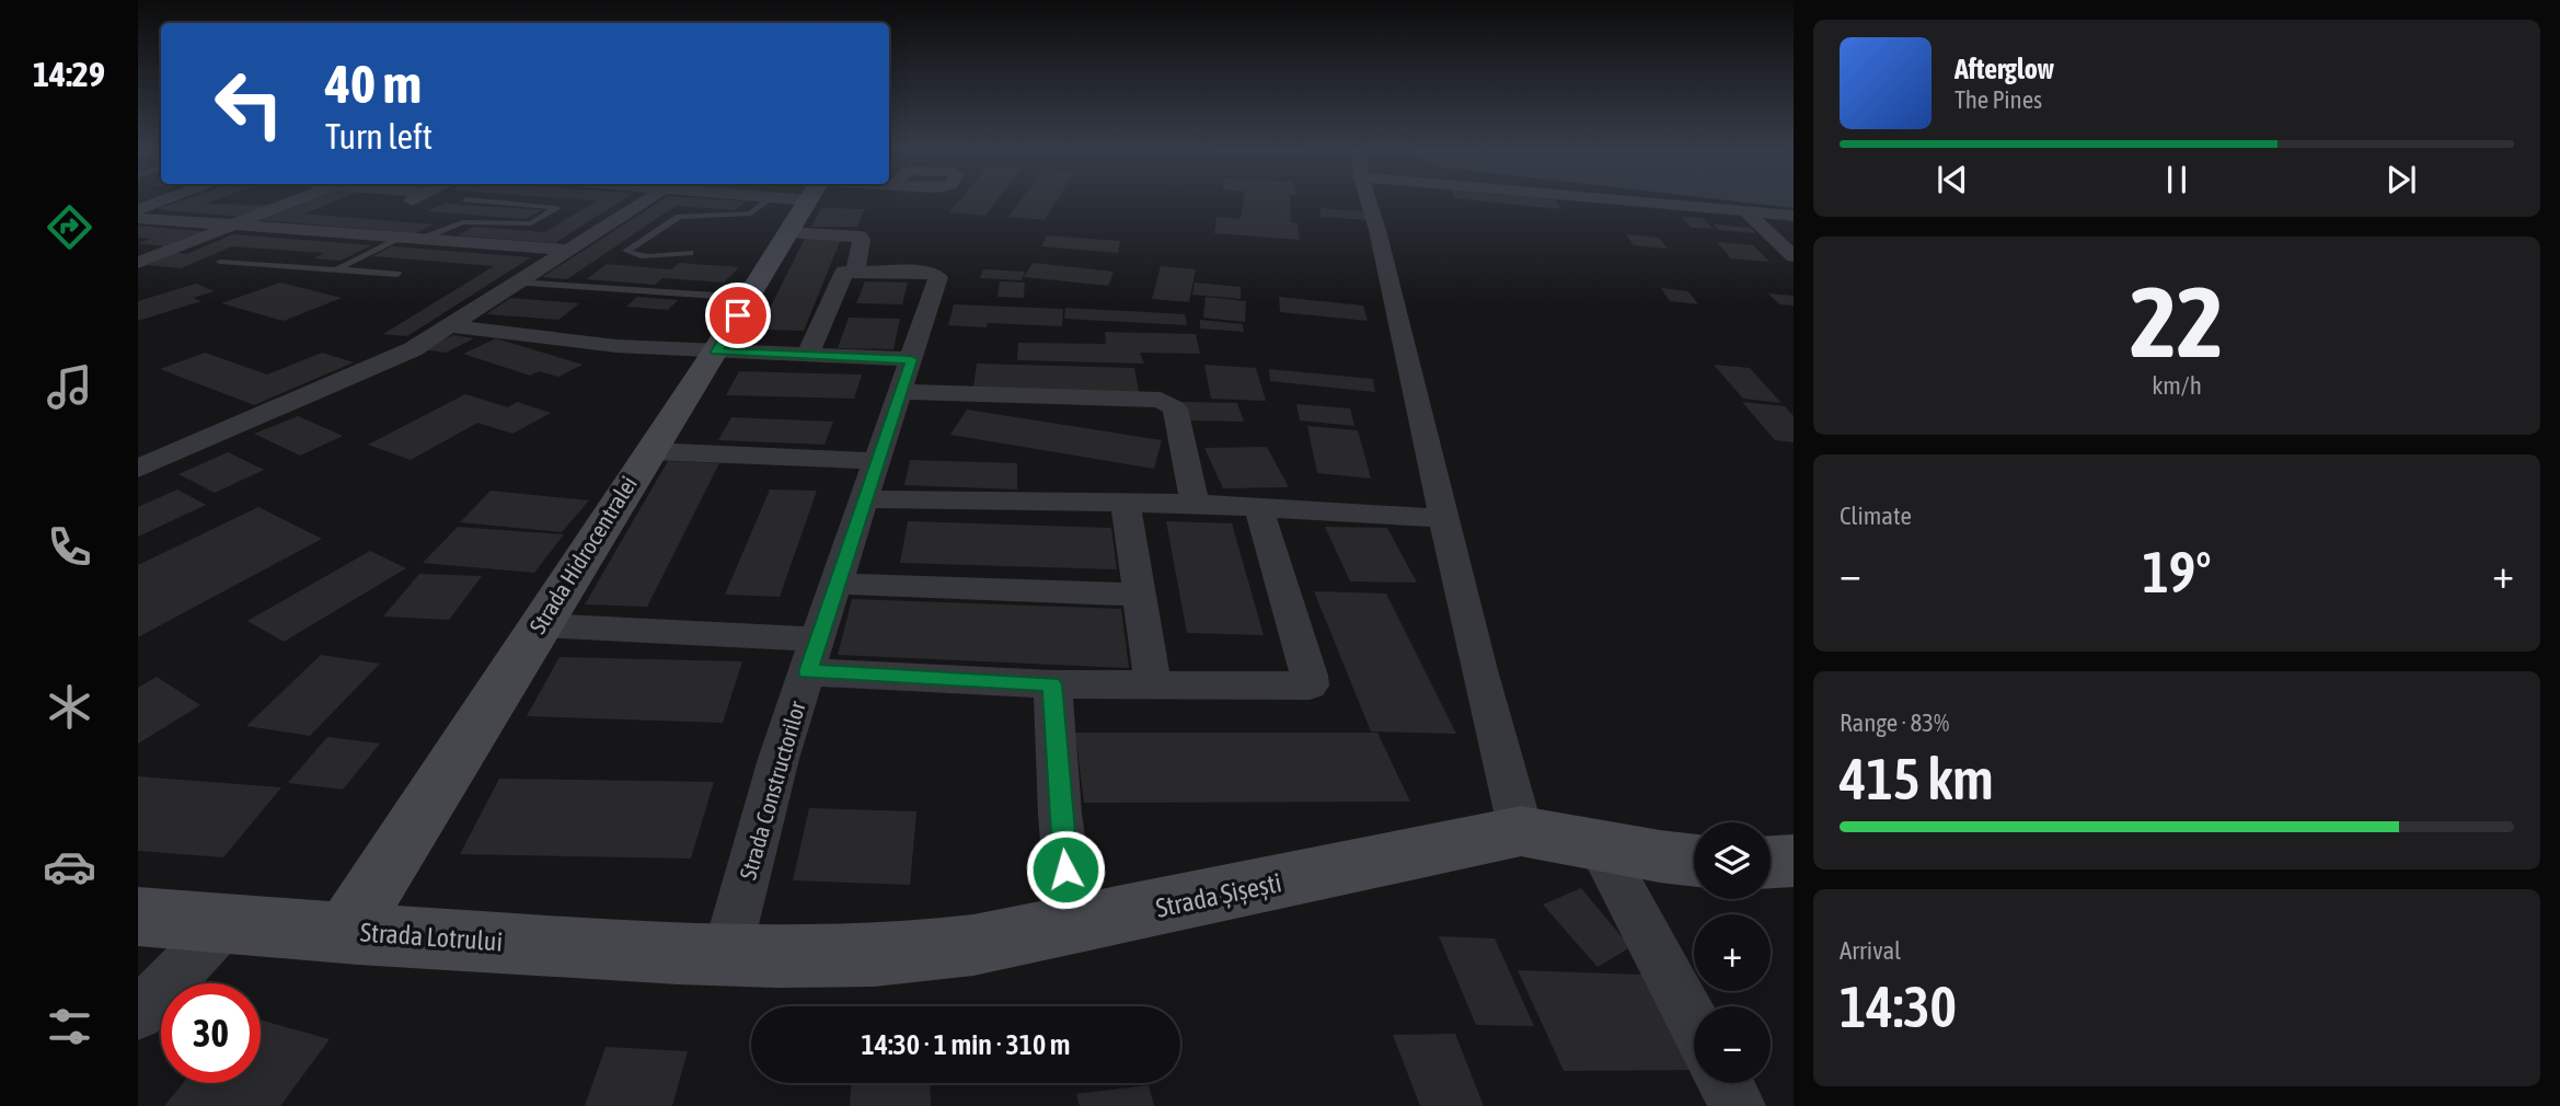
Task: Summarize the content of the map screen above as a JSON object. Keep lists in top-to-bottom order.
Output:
{
  "streets": {
    "street": [
      "Strada Hidrocentralei",
      "Strada Constructorilor",
      "Strada Șișești",
      "Strada Lotrului"
    ]
  },
  "crossings": [
    ["Strada Hidrocentralei", "Strada Lotrului"],
    ["Strada Constructorilor", "Strada Șișești"],
    ["Strada Constructorilor", "Strada Lotrului"],
    ["Strada Șișești", "Strada Lotrului"]
  ],
  "page": {
    "tabs": "14:29",
    "turn": ["40 m", "Turn left"],
    "song": ["Afterglow", "The Pines"],
    "tile": [
      ["22", "km/h"],
      "Climate",
      ["Range · 83%", "415 km"],
      ["Arrival", "14:30"]
    ],
    "heat": ["−", "19°", "+"],
    "map_buttons": ["+", "−"],
    "limit": "30",
    "trip": "14:30 · 1 min · 310 m"
  }
}
